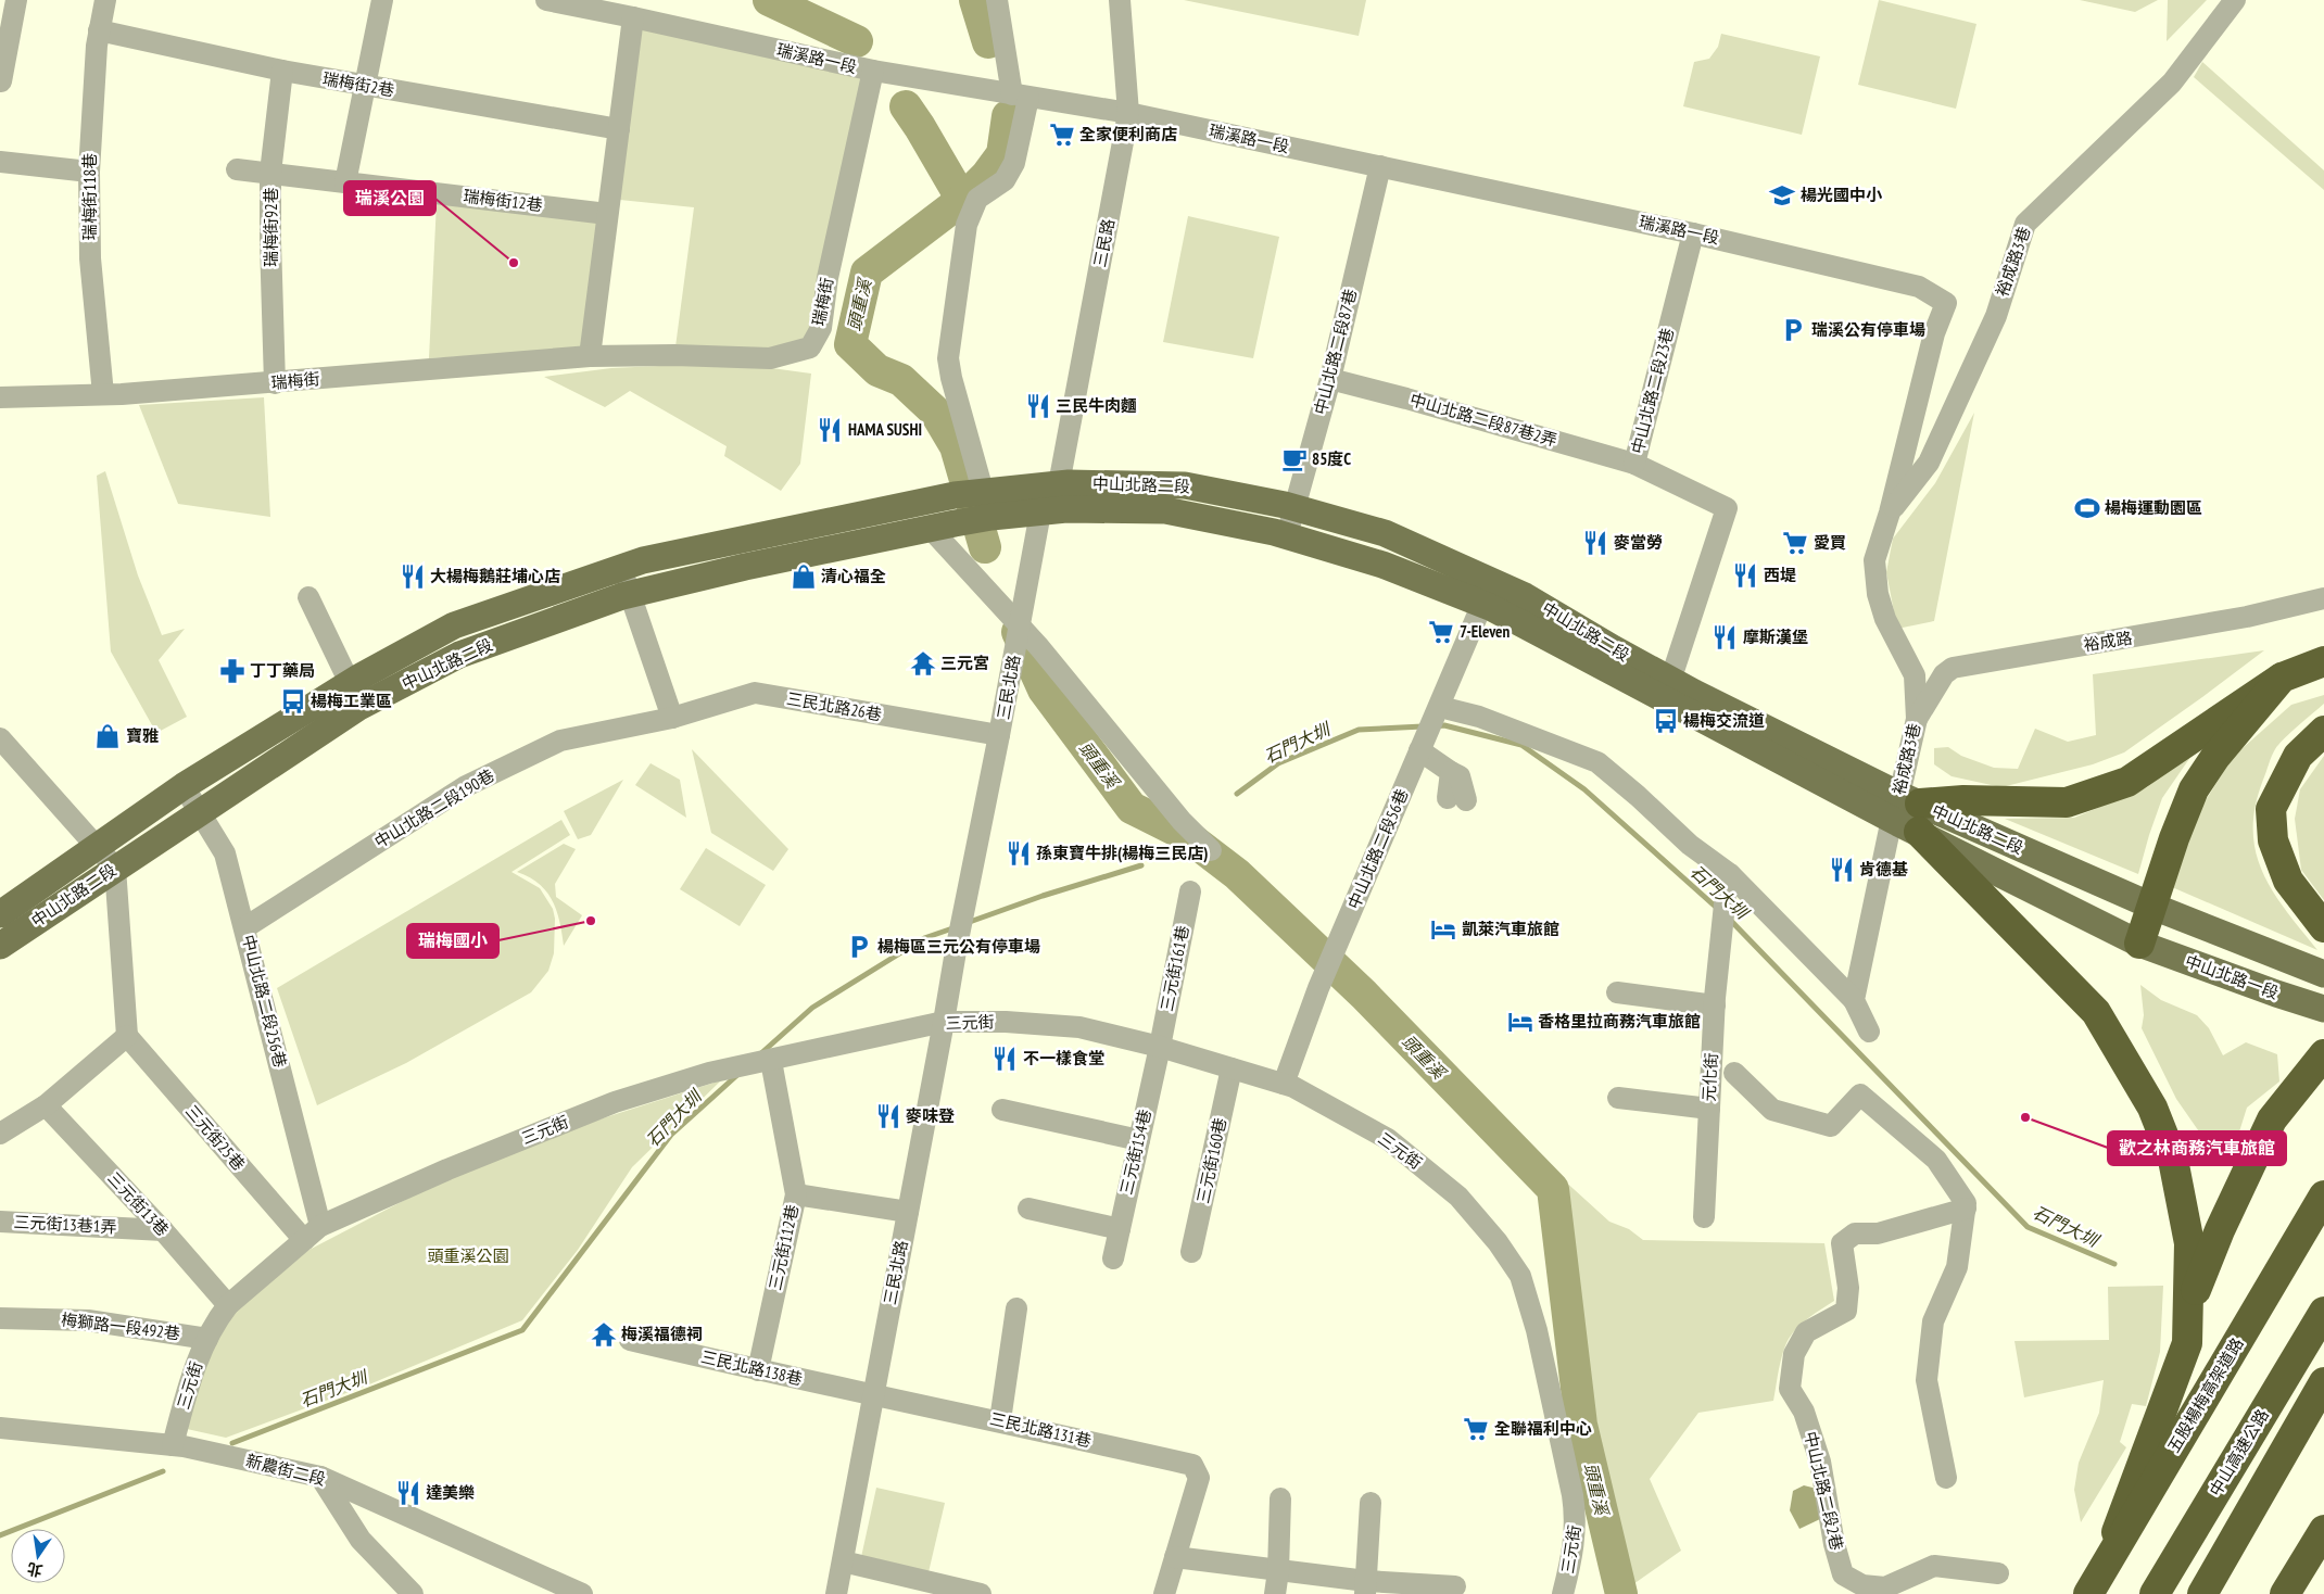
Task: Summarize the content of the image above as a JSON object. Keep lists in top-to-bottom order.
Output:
{
  "streets": {
    "highway": ["五股楊梅高架道路", "中山高速公路"],
    "main road": ["中山北路二段", "中山北路一段"],
    "street": [
      "瑞溪路一段",
      "瑞梅街2巷",
      "瑞梅街118巷",
      "瑞梅街12巷",
      "瑞梅街92巷",
      "三民路",
      "裕成路3巷",
      "瑞梅街",
      "中山北路二段87巷",
      "中山北路二段23巷",
      "中山北路二段87巷2弄",
      "裕成路",
      "三民北路",
      "三民北路26巷",
      "中山北路二段190巷",
      "中山北路二段56巷",
      "三元街161巷",
      "中山北路二段256巷",
      "三元街",
      "元化街",
      "三元街25巷",
      "三元街154巷",
      "三元街160巷",
      "三元街13巷",
      "三元街13巷1弄",
      "三元街112巷",
      "梅獅路一段492巷",
      "三民北路138巷",
      "三民北路131巷",
      "新農街二段",
      "中山北路二段2巷"
    ]
  },
  "crossings": [
    ["瑞溪路一段", "三民路"],
    ["瑞溪路一段", "裕成路3巷"],
    ["瑞溪路一段", "瑞梅街"],
    ["瑞溪路一段", "中山北路二段87巷"],
    ["瑞溪路一段", "中山北路二段23巷"],
    ["瑞梅街2巷", "瑞梅街118巷"],
    ["瑞梅街2巷", "瑞梅街92巷"],
    ["瑞梅街118巷", "瑞梅街"],
    ["瑞梅街12巷", "瑞梅街92巷"],
    ["瑞梅街92巷", "瑞梅街"],
    ["三民路", "中山北路二段"],
    ["三民路", "三民北路"],
    ["裕成路3巷", "中山北路二段"],
    ["裕成路3巷", "裕成路"],
    ["中山北路二段87巷", "中山北路二段87巷2弄"],
    ["中山北路二段87巷", "中山北路二段"],
    ["中山北路二段23巷", "中山北路二段87巷2弄"],
    ["中山北路二段23巷", "中山北路二段"],
    ["中山北路二段", "三民北路"],
    ["中山北路二段", "中山北路一段"],
    ["中山北路二段", "中山北路二段256巷"],
    ["三民北路", "三民北路26巷"],
    ["三民北路", "三元街"],
    ["三民北路", "三民北路138巷"],
    ["三民北路", "三民北路131巷"],
    ["三民北路26巷", "中山北路二段190巷"],
    ["中山北路二段190巷", "中山北路二段256巷"],
    ["中山北路二段56巷", "三元街"],
    ["三元街161巷", "三元街"],
    ["三元街161巷", "三元街154巷"],
    ["中山北路二段256巷", "三元街"],
    ["三元街", "三元街25巷"],
    ["三元街", "三元街154巷"],
    ["三元街", "三元街160巷"],
    ["三元街", "三元街13巷"],
    ["三元街", "三元街112巷"],
    ["三元街", "梅獅路一段492巷"],
    ["三元街", "新農街二段"],
    ["三元街13巷", "三元街13巷1弄"],
    ["三元街112巷", "三民北路138巷"],
    ["三民北路138巷", "三民北路131巷"]
  ],
  "water": ["頭重溪", "石門大圳"],
  "parks": ["頭重溪公園"],
  "places": {
    "supermarket": [
      "全家便利商店",
      "愛買",
      "7-Eleven",
      "全聯福利中心"
    ],
    "school or university": ["楊光國中小"],
    "other": ["瑞溪公園", "瑞梅國小", "歡之林商務汽車旅館"],
    "parking": ["瑞溪公有停車場", "楊梅區三元公有停車場"],
    "restaurant": [
      "三民牛肉麵",
      "HAMA SUSHI",
      "麥當勞",
      "西堤",
      "大楊梅鵝莊埔心店",
      "摩斯漢堡",
      "孫東寶牛排(楊梅三民店)",
      "肯德基",
      "不一樣食堂",
      "麥味登",
      "達美樂"
    ],
    "cafe": ["85度C"],
    "sports": ["楊梅運動園區"],
    "shop": ["清心福全", "寶雅"],
    "temple": ["三元宮", "梅溪福德祠"],
    "pharmacy": ["丁丁藥局"],
    "bus stop": ["楊梅工業區", "楊梅交流道"],
    "hotel": ["凱萊汽車旅館", "香格里拉商務汽車旅館"]
  },
  "north": "bottom"
}
